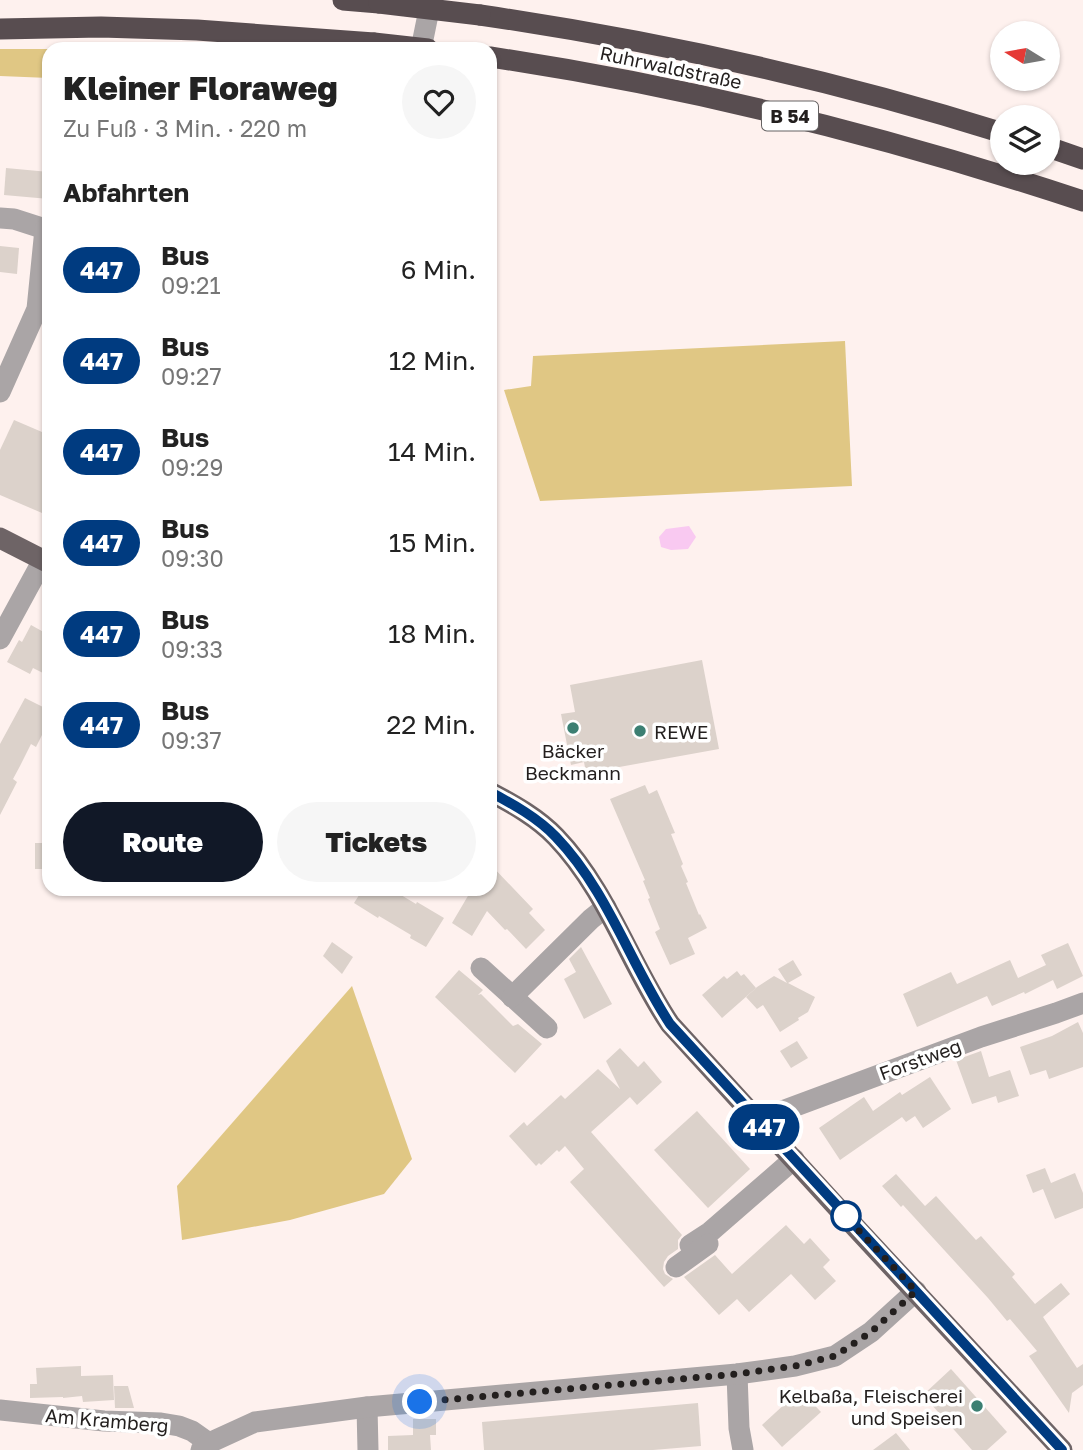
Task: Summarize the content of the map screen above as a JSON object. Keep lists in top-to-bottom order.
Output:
{
  "streets": {
    "highway": ["Ruhrwaldstraße", "B 54"],
    "street": ["Forstweg", "Am Kramberg"]
  },
  "places": ["Bäcker Beckmann", "REWE", "Kelbaßa, Fleischerei und Speisen"],
  "lines": ["bus line 447"],
  "north": "left",
  "page": {
    "on_map": "447",
    "heading": [
      ["Kleiner Floraweg", "Zu Fuß · 3 Min. · 220 m"],
      "Abfahrten"
    ],
    "list": [
      {
        "mark": "447",
        "name": "Bus",
        "note": "09:21",
        "value": "6 Min."
      },
      {
        "mark": "447",
        "name": "Bus",
        "note": "09:27",
        "value": "12 Min."
      },
      {
        "mark": "447",
        "name": "Bus",
        "note": "09:29",
        "value": "14 Min."
      },
      {
        "mark": "447",
        "name": "Bus",
        "note": "09:30",
        "value": "15 Min."
      },
      {
        "mark": "447",
        "name": "Bus",
        "note": "09:33",
        "value": "18 Min."
      },
      {
        "mark": "447",
        "name": "Bus",
        "note": "09:37",
        "value": "22 Min."
      }
    ],
    "buttons": ["Route", "Tickets"]
  }
}
